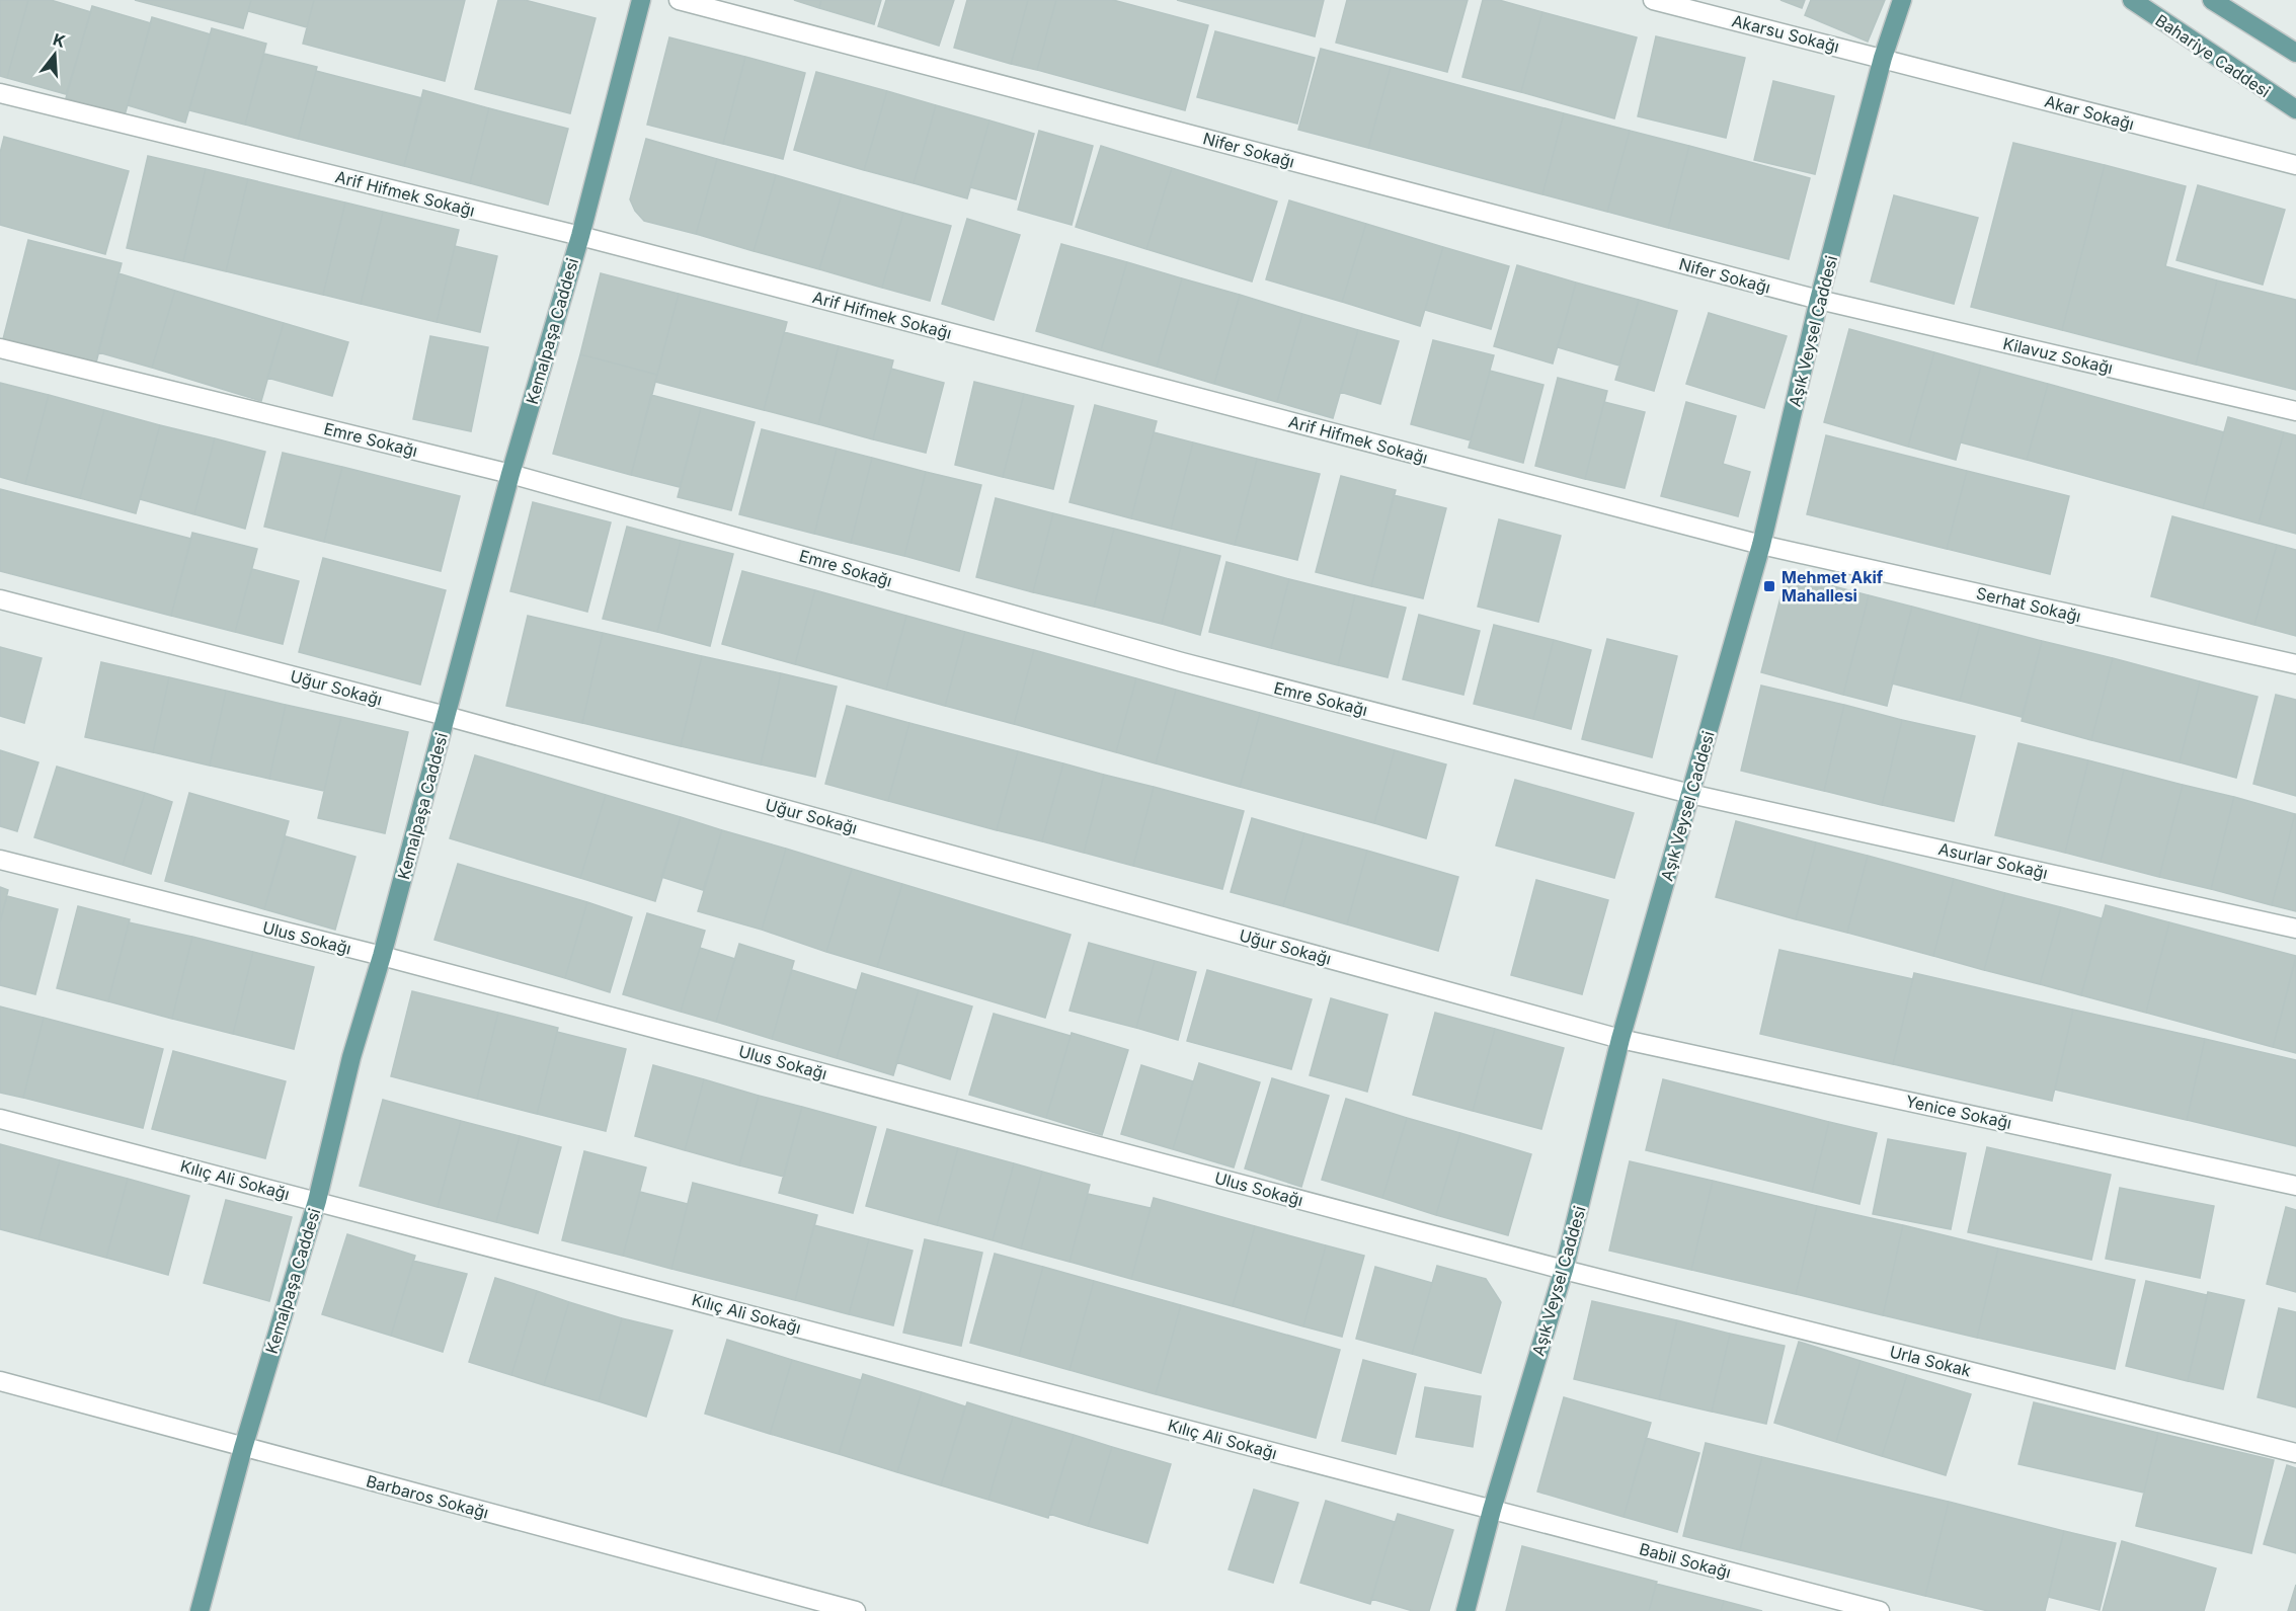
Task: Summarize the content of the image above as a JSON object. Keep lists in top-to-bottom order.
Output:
{
  "streets": {
    "main road": ["Bahariye Caddesi", "Kemalpaşa Caddesi", "Aşık Veysel Caddesi"],
    "street": [
      "Akarsu Sokağı",
      "Akar Sokağı",
      "Nifer Sokağı",
      "Arif Hifmek Sokağı",
      "Kilavuz Sokağı",
      "Emre Sokağı",
      "Serhat Sokağı",
      "Uğur Sokağı",
      "Asurlar Sokağı",
      "Ulus Sokağı",
      "Yenice Sokağı",
      "Kılıç Ali Sokağı",
      "Urla Sokak",
      "Barbaros Sokağı",
      "Babil Sokağı"
    ]
  },
  "crossings": [
    ["Akarsu Sokağı", "Akar Sokağı"],
    ["Akarsu Sokağı", "Aşık Veysel Caddesi"],
    ["Akar Sokağı", "Aşık Veysel Caddesi"],
    ["Nifer Sokağı", "Aşık Veysel Caddesi"],
    ["Nifer Sokağı", "Kilavuz Sokağı"],
    ["Arif Hifmek Sokağı", "Kemalpaşa Caddesi"],
    ["Arif Hifmek Sokağı", "Aşık Veysel Caddesi"],
    ["Arif Hifmek Sokağı", "Serhat Sokağı"],
    ["Kemalpaşa Caddesi", "Emre Sokağı"],
    ["Kemalpaşa Caddesi", "Uğur Sokağı"],
    ["Kemalpaşa Caddesi", "Ulus Sokağı"],
    ["Kemalpaşa Caddesi", "Kılıç Ali Sokağı"],
    ["Kemalpaşa Caddesi", "Barbaros Sokağı"],
    ["Aşık Veysel Caddesi", "Kilavuz Sokağı"],
    ["Aşık Veysel Caddesi", "Emre Sokağı"],
    ["Aşık Veysel Caddesi", "Serhat Sokağı"],
    ["Aşık Veysel Caddesi", "Uğur Sokağı"],
    ["Aşık Veysel Caddesi", "Asurlar Sokağı"],
    ["Aşık Veysel Caddesi", "Ulus Sokağı"],
    ["Aşık Veysel Caddesi", "Yenice Sokağı"],
    ["Aşık Veysel Caddesi", "Kılıç Ali Sokağı"],
    ["Aşık Veysel Caddesi", "Urla Sokak"],
    ["Aşık Veysel Caddesi", "Babil Sokağı"],
    ["Emre Sokağı", "Asurlar Sokağı"],
    ["Uğur Sokağı", "Yenice Sokağı"],
    ["Ulus Sokağı", "Urla Sokak"],
    ["Kılıç Ali Sokağı", "Babil Sokağı"]
  ],
  "places": {
    "transit": ["Mehmet Akif Mahallesi"]
  },
  "north": "top"
}
